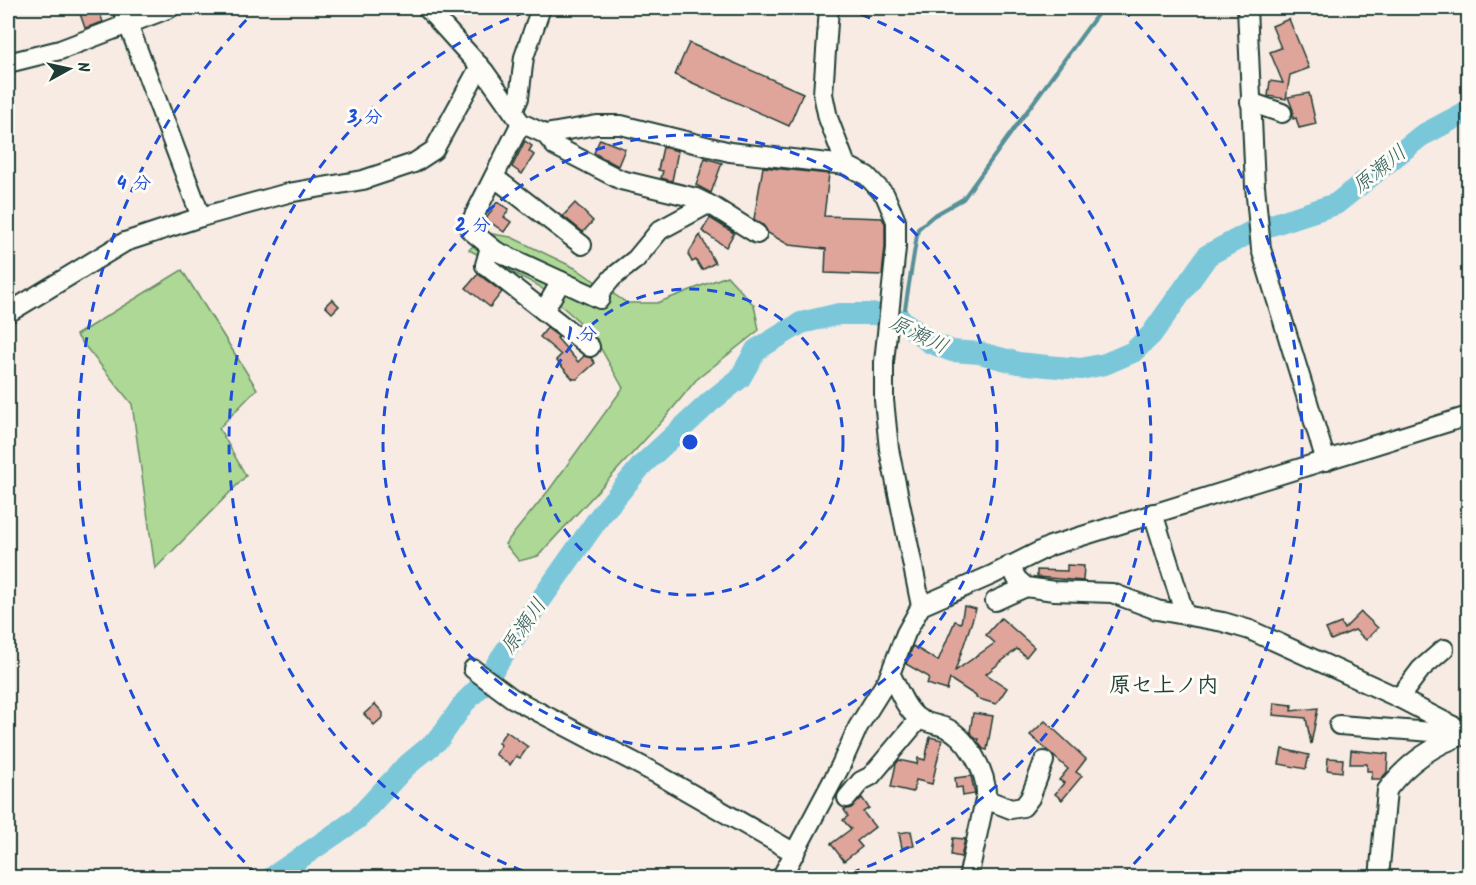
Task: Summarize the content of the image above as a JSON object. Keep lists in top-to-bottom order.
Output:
{
  "districts": ["原セ上ノ内"],
  "water": ["原瀬川"],
  "north": "right",
  "rings": [
    "3 分",
    "4 分",
    "2 分",
    "1 分"
  ]
}
